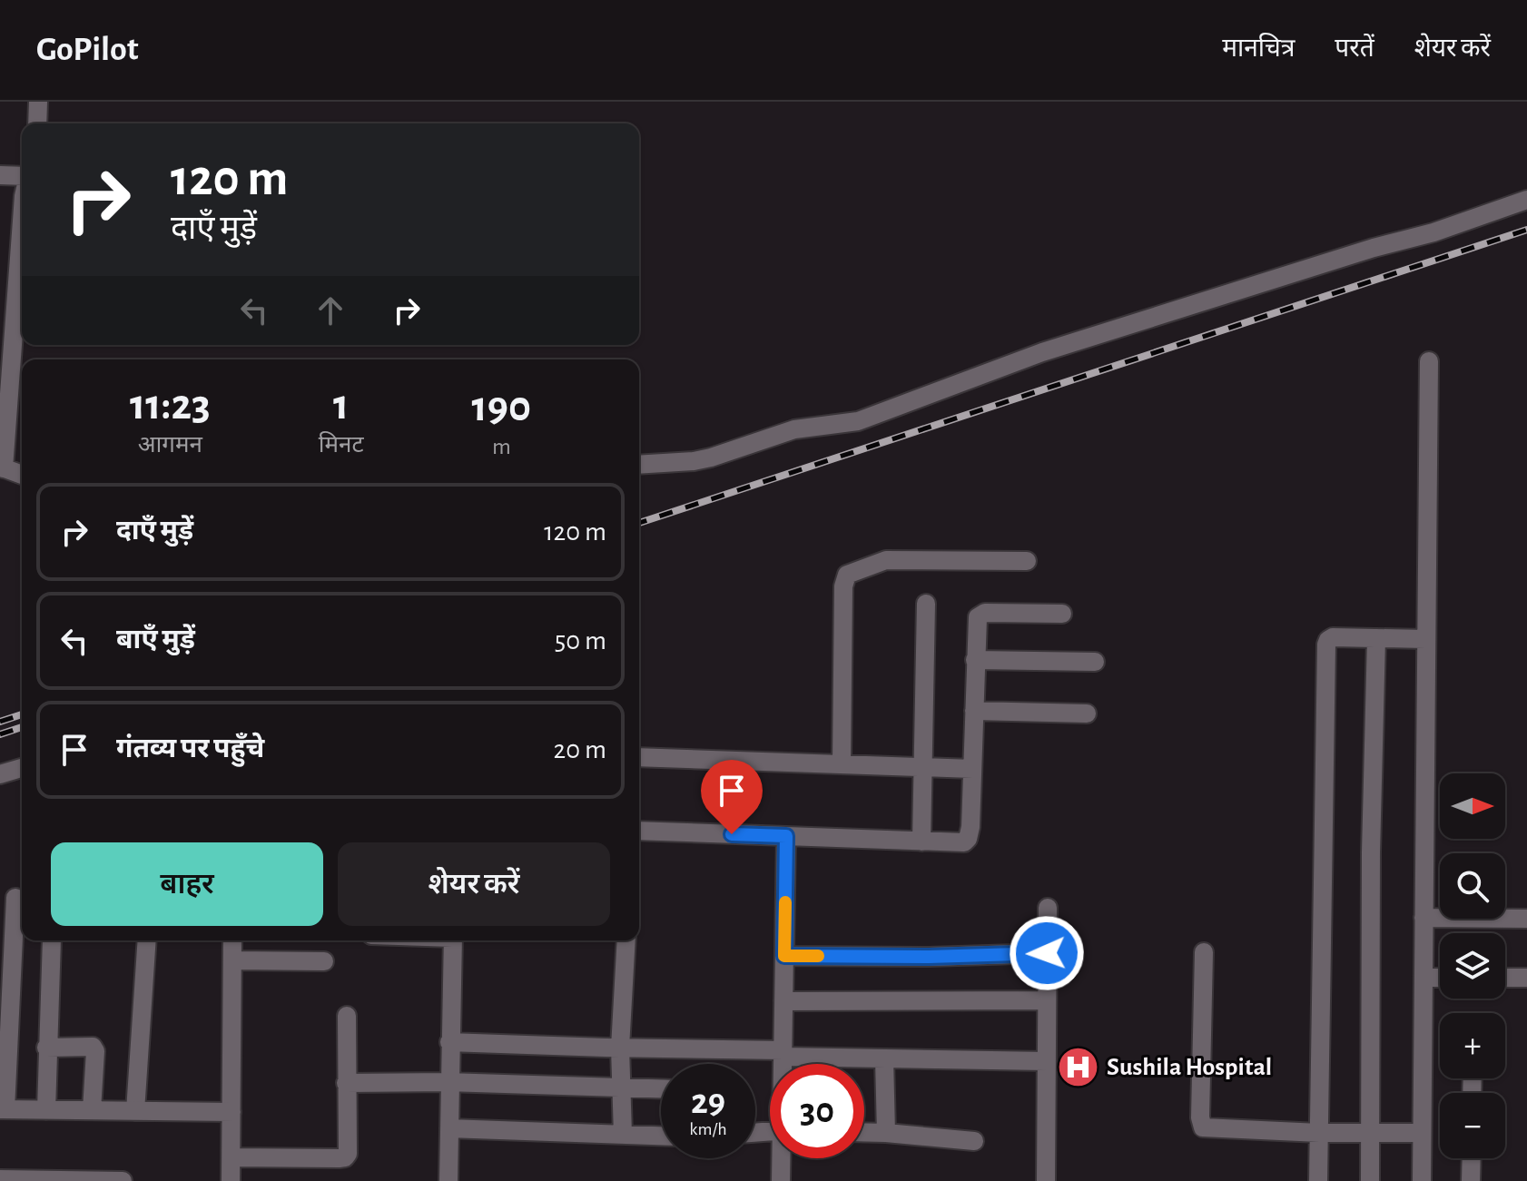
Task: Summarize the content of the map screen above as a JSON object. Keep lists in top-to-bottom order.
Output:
{
  "places": {
    "hospital": ["Sushila Hospital"]
  },
  "north": "right",
  "page": {
    "header": "GoPilot",
    "nav": ["मानचित्र", "परतें", "शेयर करें"],
    "turn": ["120 m", "दाएँ मुड़ें"],
    "eta": [
      "11:23",
      "आगमन",
      "1",
      "मिनट",
      "190",
      "m"
    ],
    "list": [
      {
        "name": "दाएँ मुड़ें",
        "value": "120 m"
      },
      {
        "name": "बाएँ मुड़ें",
        "value": "50 m"
      },
      {
        "name": "गंतव्य पर पहुँचे",
        "value": "20 m"
      }
    ],
    "map_buttons": ["+", "−"],
    "buttons": ["बाहर", "शेयर करें"],
    "speed": "29 km/h",
    "limit": "30"
  }
}
